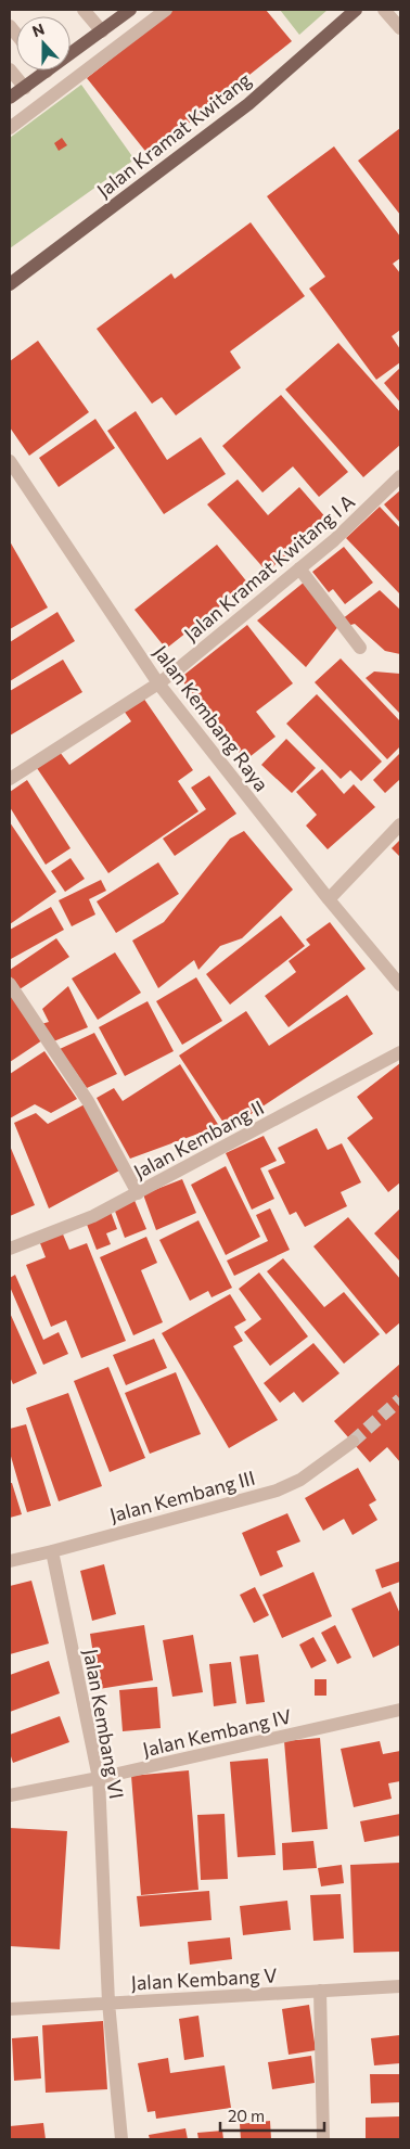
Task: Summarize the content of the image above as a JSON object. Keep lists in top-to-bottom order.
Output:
{
  "streets": {
    "main road": ["Jalan Kramat Kwitang"],
    "street": [
      "Jalan Kramat Kwitang I A",
      "Jalan Kembang Raya",
      "Jalan Kembang II",
      "Jalan Kembang III",
      "Jalan Kembang VI",
      "Jalan Kembang IV",
      "Jalan Kembang V"
    ]
  },
  "crossings": [
    ["Jalan Kramat Kwitang I A", "Jalan Kembang Raya"],
    ["Jalan Kembang III", "Jalan Kembang VI"],
    ["Jalan Kembang VI", "Jalan Kembang IV"],
    ["Jalan Kembang VI", "Jalan Kembang V"]
  ],
  "scale_bar": "20 m",
  "north": "top"
}
